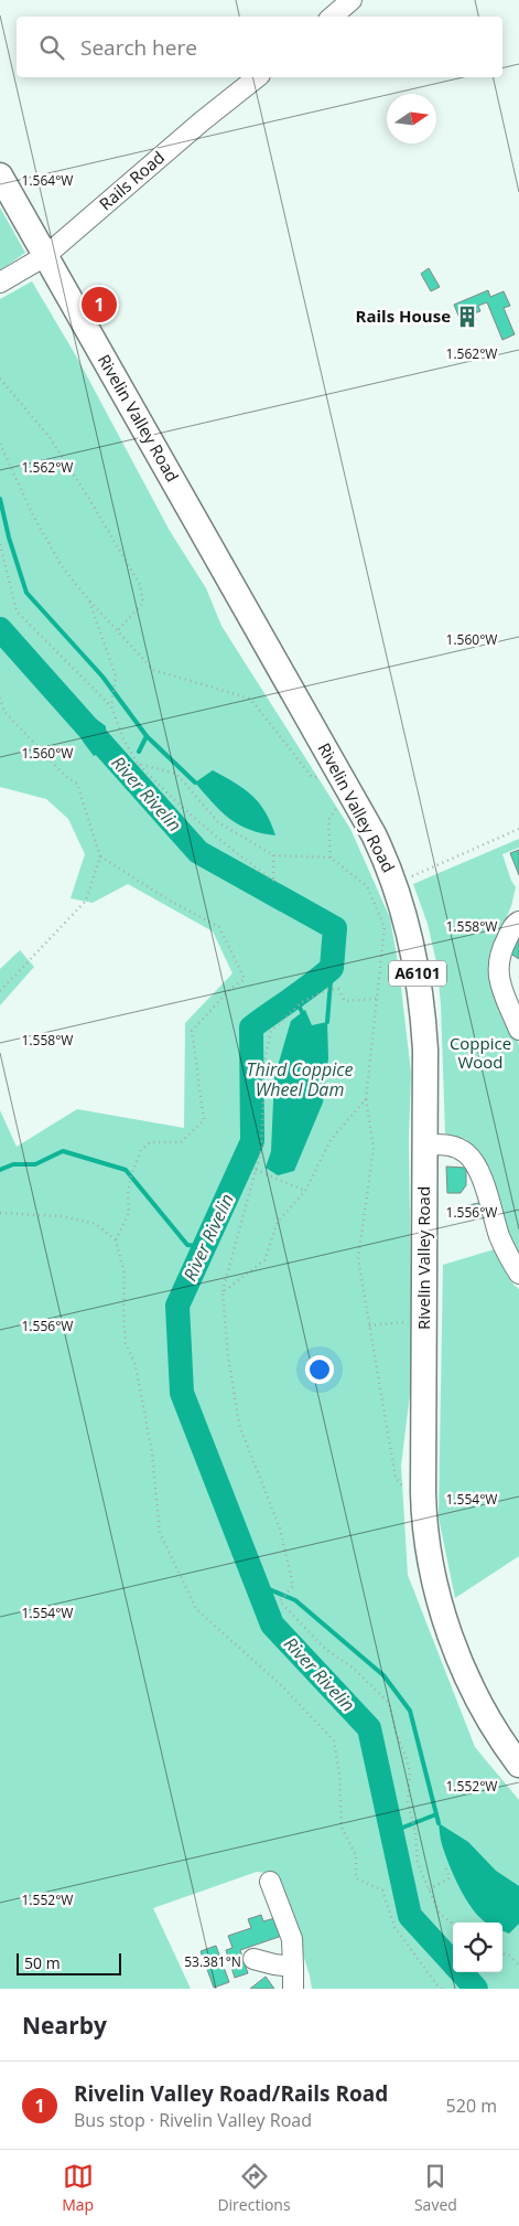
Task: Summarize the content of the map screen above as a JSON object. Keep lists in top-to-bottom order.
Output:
{
  "streets": {
    "main road": ["Rivelin Valley Road", "A6101"],
    "street": ["Rails Road"]
  },
  "crossings": [
    ["Rails Road", "Rivelin Valley Road"]
  ],
  "water": ["River Rivelin", "Third Coppice Wheel Dam"],
  "parks": ["Coppice Wood"],
  "places": {
    "building": ["Rails House"]
  },
  "scale_bar": "50 m",
  "north": "right",
  "page": {
    "search": "Search here",
    "pins": "1",
    "scale": "50 m",
    "heading": "Nearby",
    "list": [
      {
        "mark": "1",
        "name": "Rivelin Valley Road/Rails Road",
        "note": "Bus stop · Rivelin Valley Road",
        "value": "520 m"
      }
    ],
    "nav": ["Map", "Directions", "Saved"]
  },
  "coordinates": [
    "1.564°W",
    "1.562°W",
    "1.560°W",
    "1.558°W",
    "1.556°W",
    "1.554°W",
    "1.552°W",
    "53.381°N"
  ]
}
